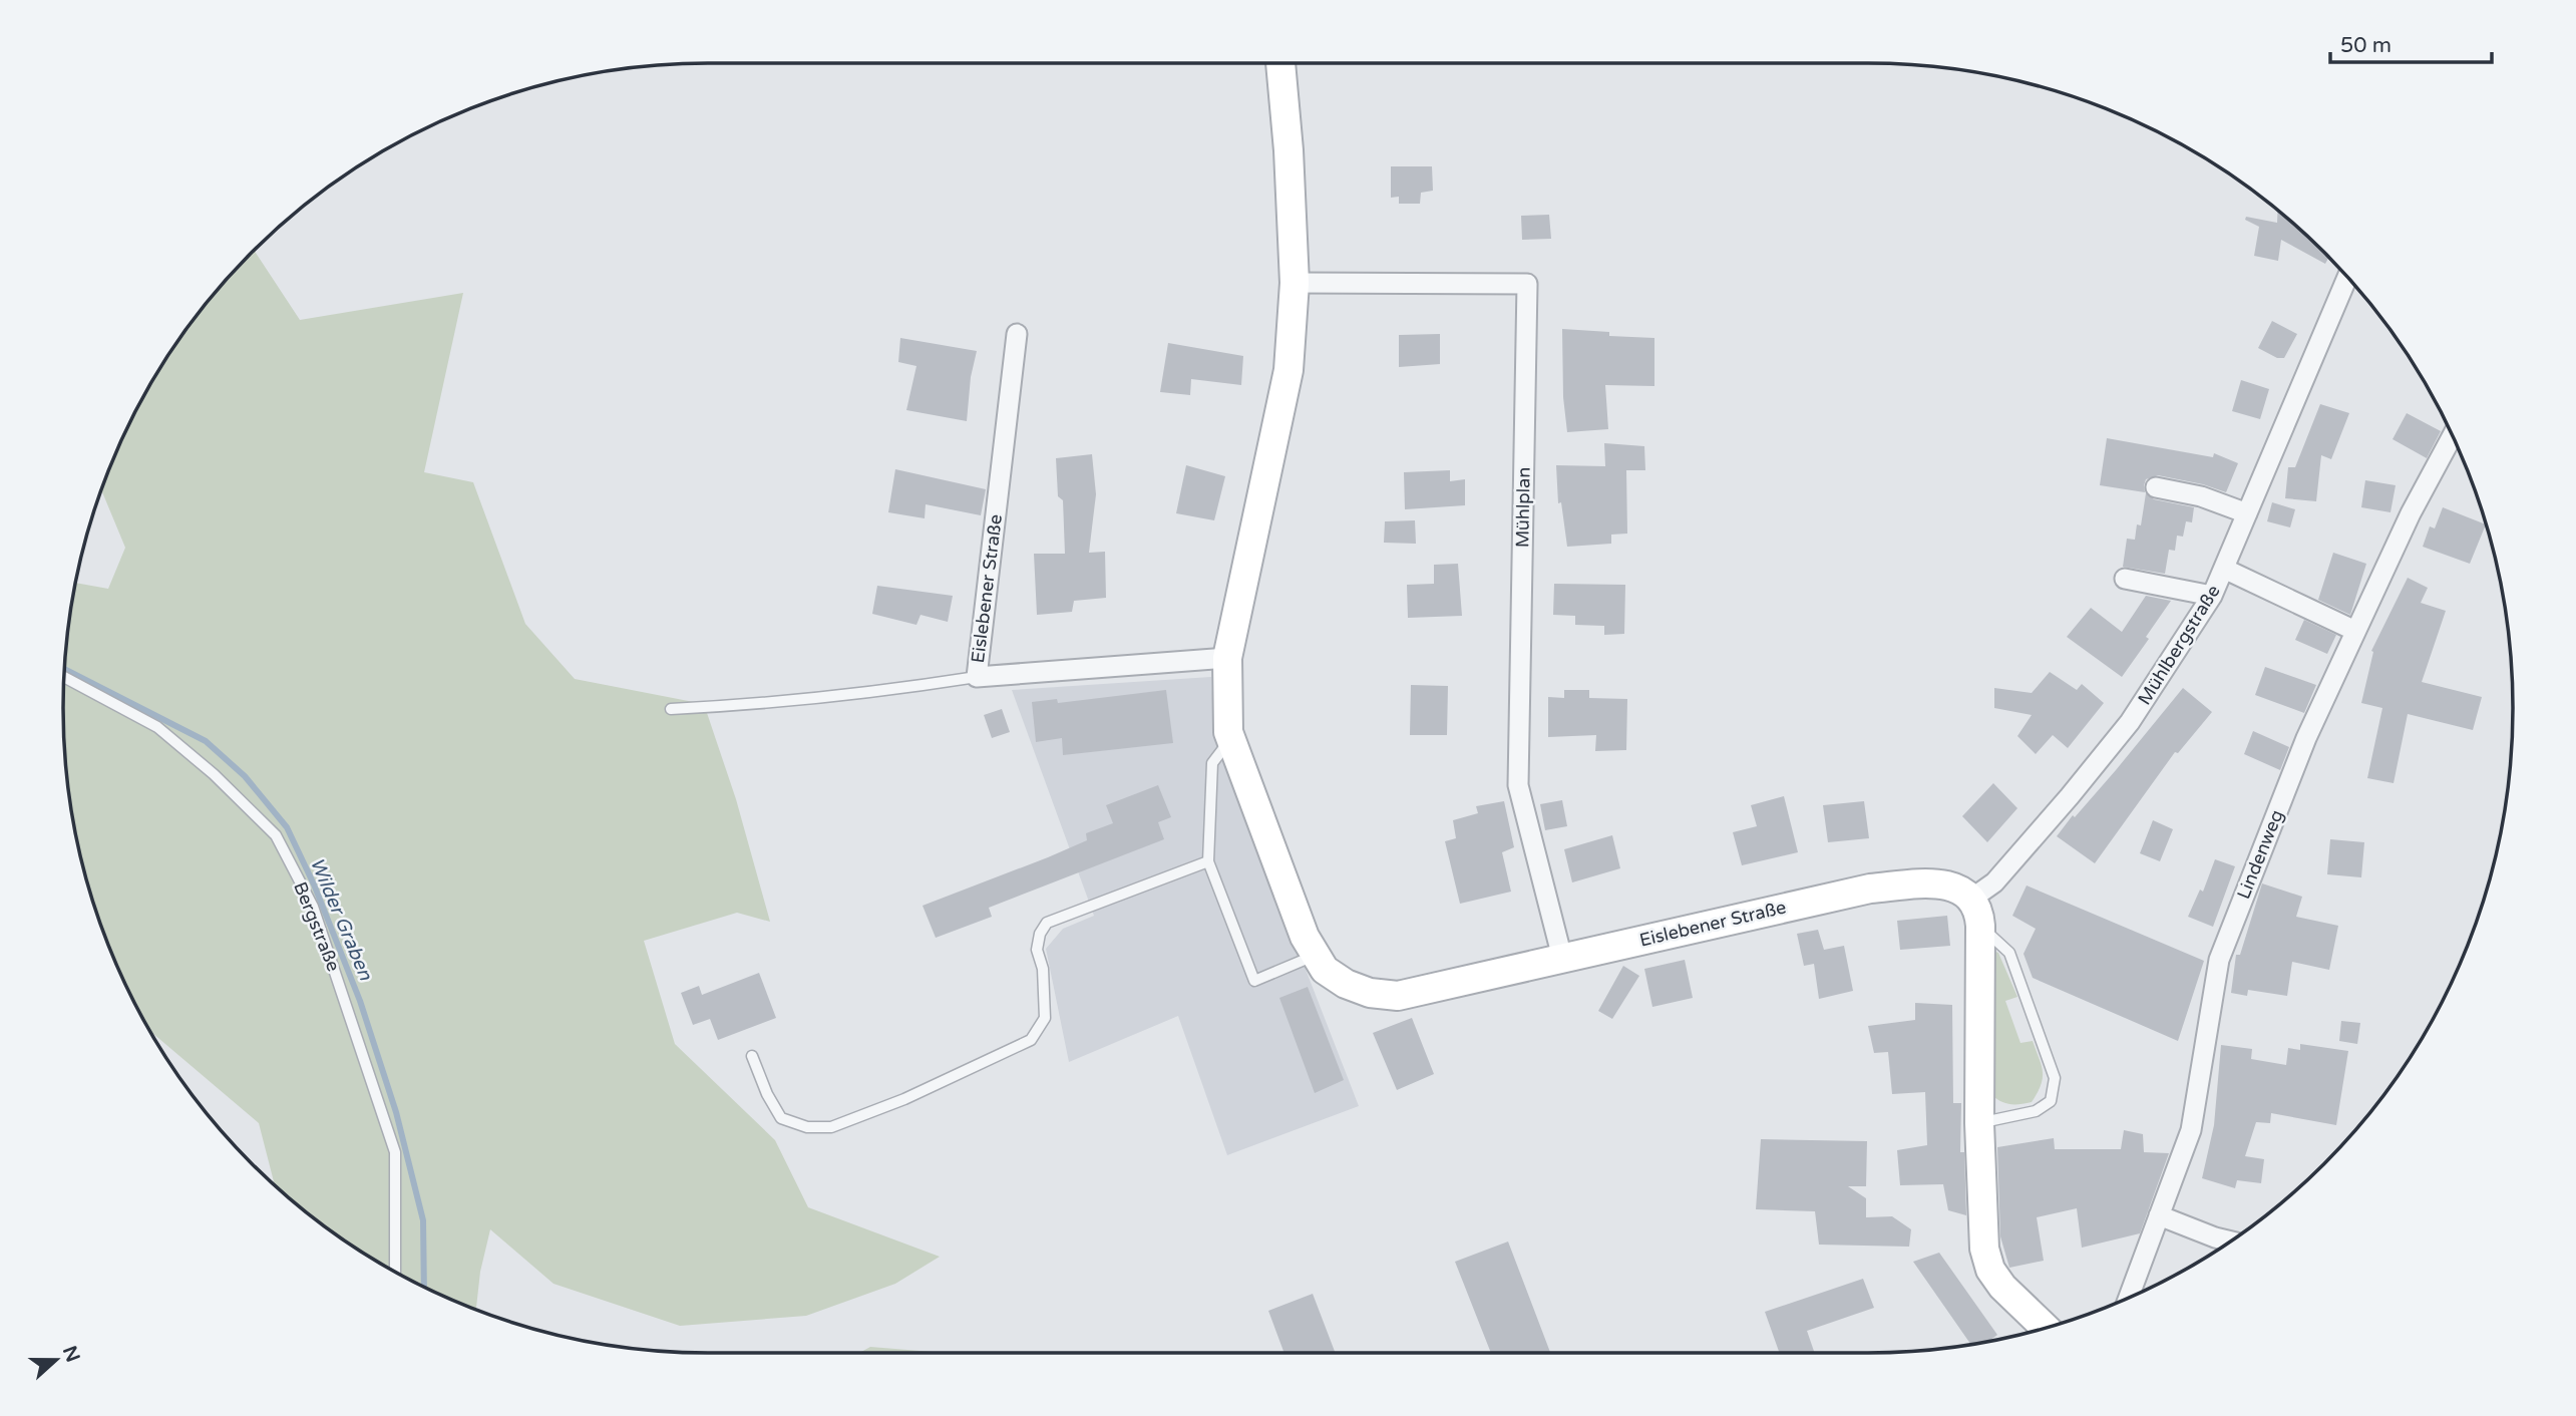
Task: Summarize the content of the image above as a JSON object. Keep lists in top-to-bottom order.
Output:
{
  "streets": {
    "main road": ["Eislebener Straße"],
    "street": ["Mühlplan", "Mühlbergstraße", "Lindenweg"],
    "lane": ["Bergstraße"]
  },
  "crossings": [
    ["Mühlplan", "Eislebener Straße"],
    ["Eislebener Straße", "Mühlbergstraße"]
  ],
  "water": ["Wilder Graben"],
  "scale_bar": "50 m",
  "north": "right"
}
